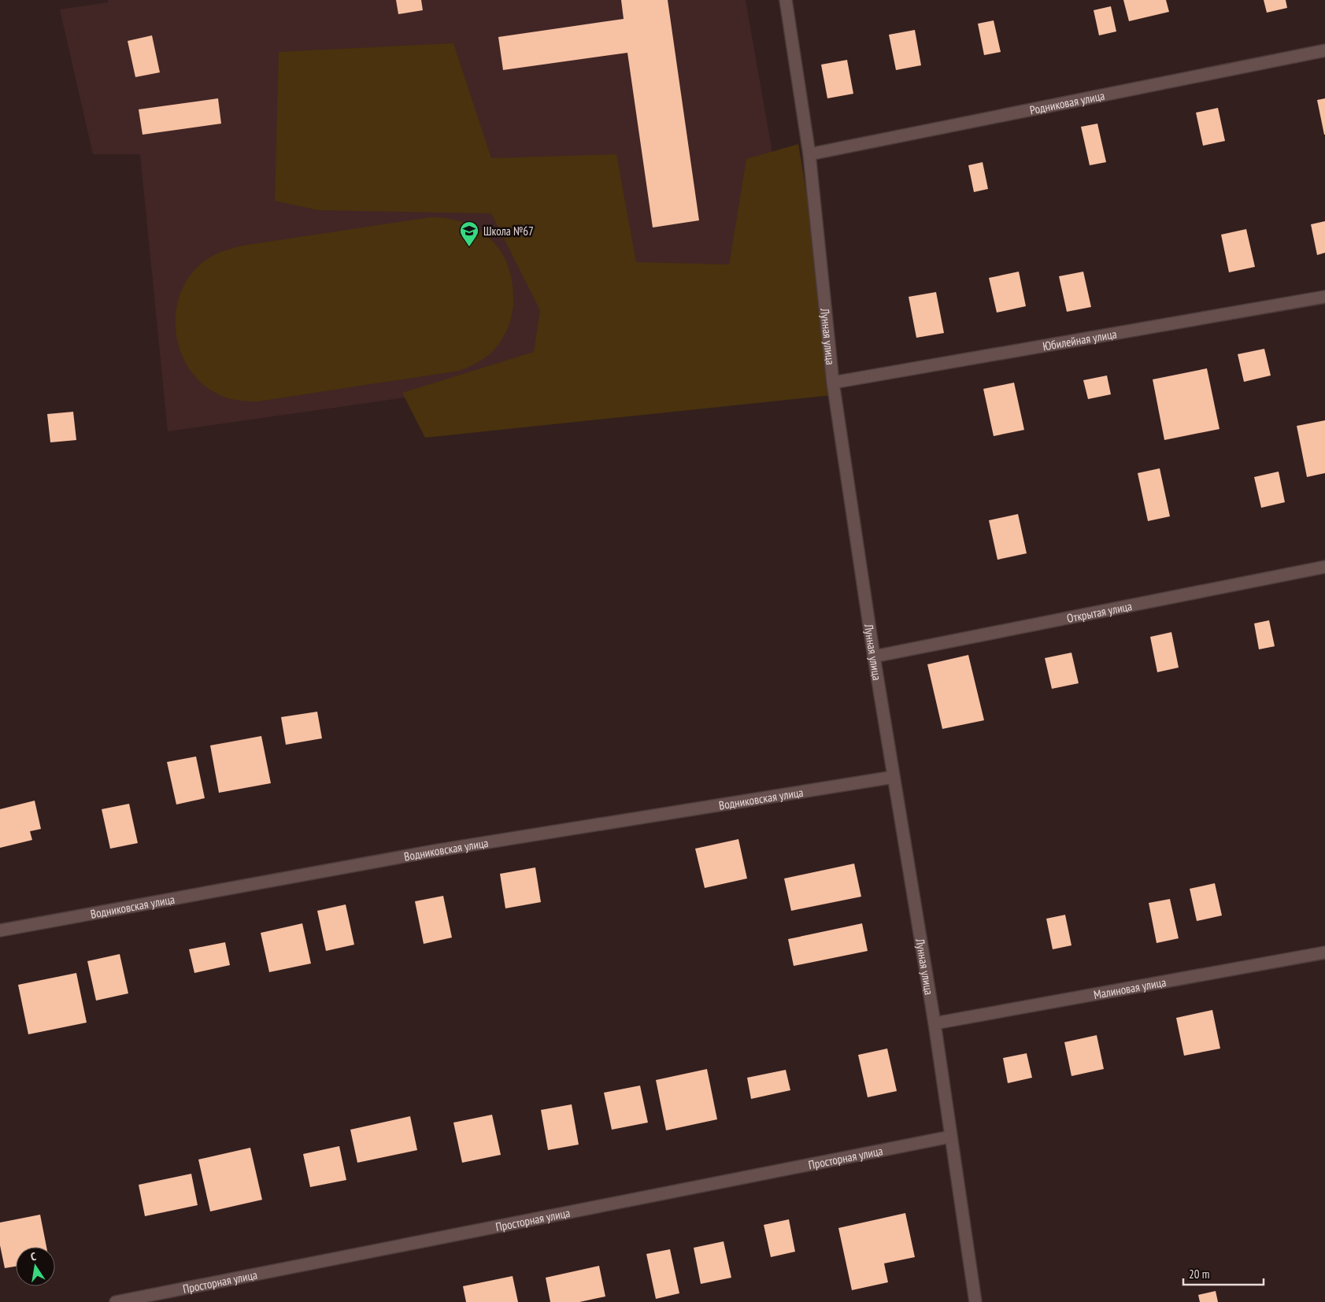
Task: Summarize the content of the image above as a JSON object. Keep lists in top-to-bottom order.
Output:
{
  "streets": {
    "street": [
      "Родниковая улица",
      "Лунная улица",
      "Юбилейная улица",
      "Открытая улица",
      "Водниковская улица",
      "Малиновая улица",
      "Просторная улица"
    ]
  },
  "crossings": [
    ["Родниковая улица", "Лунная улица"],
    ["Лунная улица", "Юбилейная улица"],
    ["Лунная улица", "Открытая улица"],
    ["Лунная улица", "Водниковская улица"],
    ["Лунная улица", "Малиновая улица"],
    ["Лунная улица", "Просторная улица"]
  ],
  "places": {
    "school or university": ["Школа №67"]
  },
  "scale_bar": "20 m",
  "north": "top"
}
